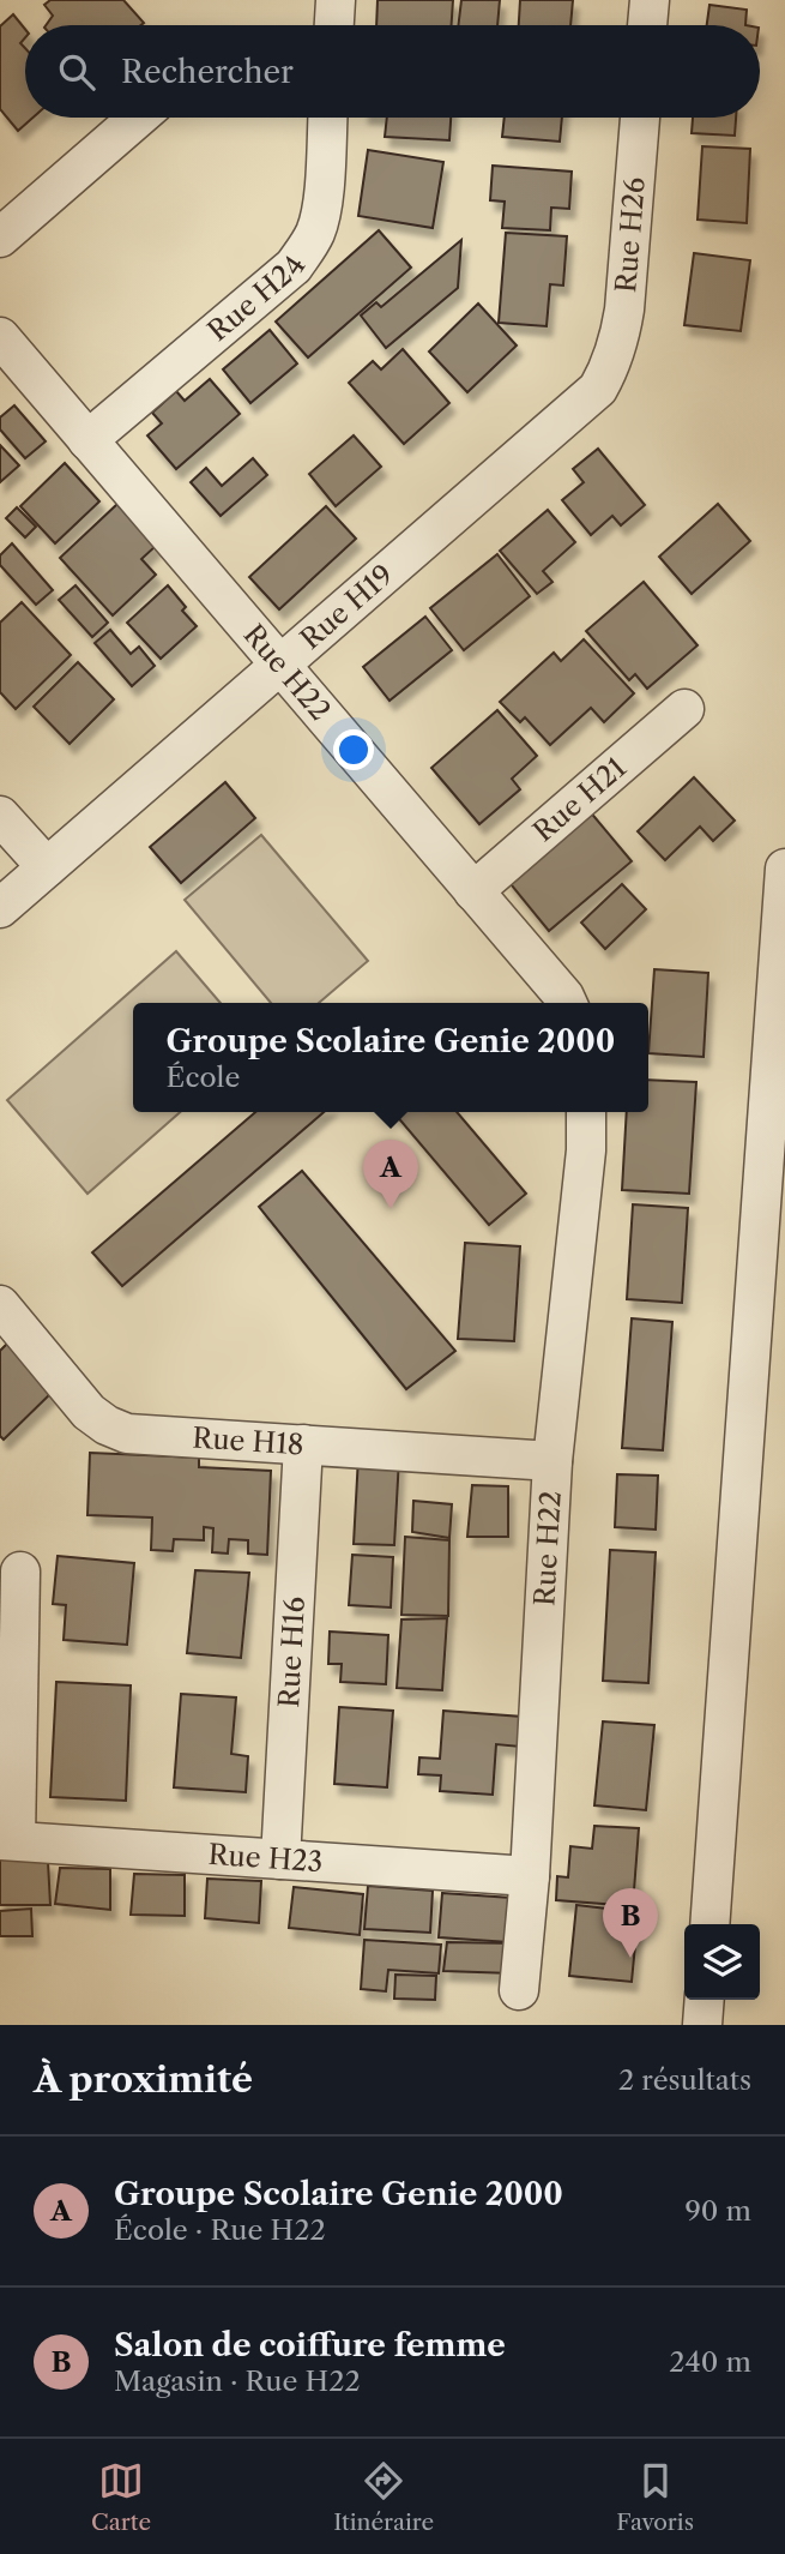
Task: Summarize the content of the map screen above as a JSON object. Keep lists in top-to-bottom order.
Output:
{
  "streets": {
    "street": [
      "Rue H26",
      "Rue H24",
      "Rue H19",
      "Rue H22",
      "Rue H21",
      "Rue H18",
      "Rue H16",
      "Rue H23"
    ]
  },
  "crossings": [
    ["Rue H26", "Rue H19"],
    ["Rue H24", "Rue H22"],
    ["Rue H19", "Rue H22"],
    ["Rue H22", "Rue H21"],
    ["Rue H22", "Rue H18"],
    ["Rue H22", "Rue H23"],
    ["Rue H18", "Rue H16"],
    ["Rue H16", "Rue H23"]
  ],
  "page": {
    "search": "Rechercher",
    "popup": ["Groupe Scolaire Genie 2000", "École"],
    "pins": ["A", "B"],
    "heading": ["À proximité", "2 résultats"],
    "list": [
      {
        "mark": "A",
        "name": "Groupe Scolaire Genie 2000",
        "note": "École · Rue H22",
        "value": "90 m"
      },
      {
        "mark": "B",
        "name": "Salon de coiffure femme",
        "note": "Magasin · Rue H22",
        "value": "240 m"
      }
    ],
    "nav": ["Carte", "Itinéraire", "Favoris"]
  }
}
